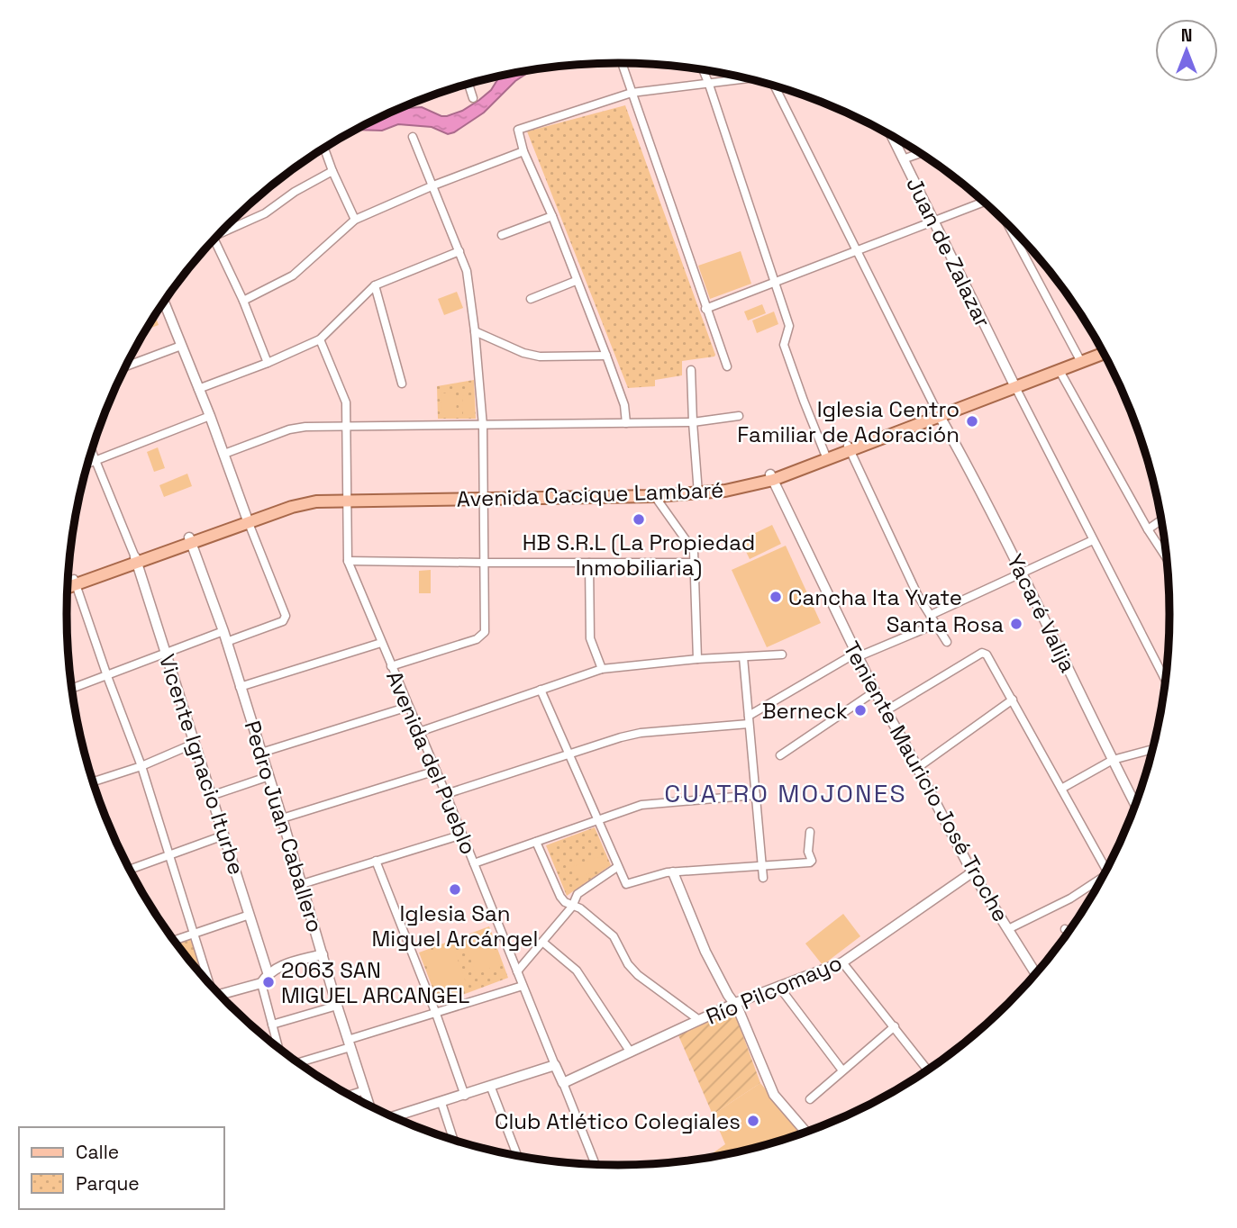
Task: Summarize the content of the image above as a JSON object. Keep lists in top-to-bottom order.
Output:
{
  "streets": {
    "main road": ["Avenida Cacique Lambaré"],
    "street": [
      "Juan de Zalazar",
      "Yacaré Valija",
      "Avenida del Pueblo",
      "Vicente Ignacio Iturbe",
      "Teniente Mauricio José Troche",
      "Pedro Juan Caballero",
      "Río Pilcomayo"
    ]
  },
  "crossings": [
    ["Juan de Zalazar", "Avenida Cacique Lambaré"],
    ["Avenida Cacique Lambaré", "Yacaré Valija"],
    ["Avenida Cacique Lambaré", "Avenida del Pueblo"],
    ["Avenida Cacique Lambaré", "Vicente Ignacio Iturbe"],
    ["Avenida Cacique Lambaré", "Teniente Mauricio José Troche"],
    ["Avenida Cacique Lambaré", "Pedro Juan Caballero"],
    ["Avenida del Pueblo", "Río Pilcomayo"],
    ["Teniente Mauricio José Troche", "Río Pilcomayo"]
  ],
  "districts": ["CUATRO MOJONES"],
  "places": [
    "Iglesia Centro Familiar de Adoración",
    "HB S.R.L (La Propiedad Inmobiliaria)",
    "Cancha Ita Yvate",
    "Santa Rosa",
    "Berneck",
    "Iglesia San Miguel Arcángel",
    "2063 SAN MIGUEL ARCANGEL",
    "Club Atlético Colegiales"
  ],
  "legend": ["Calle", "Parque"],
  "north": "top"
}
